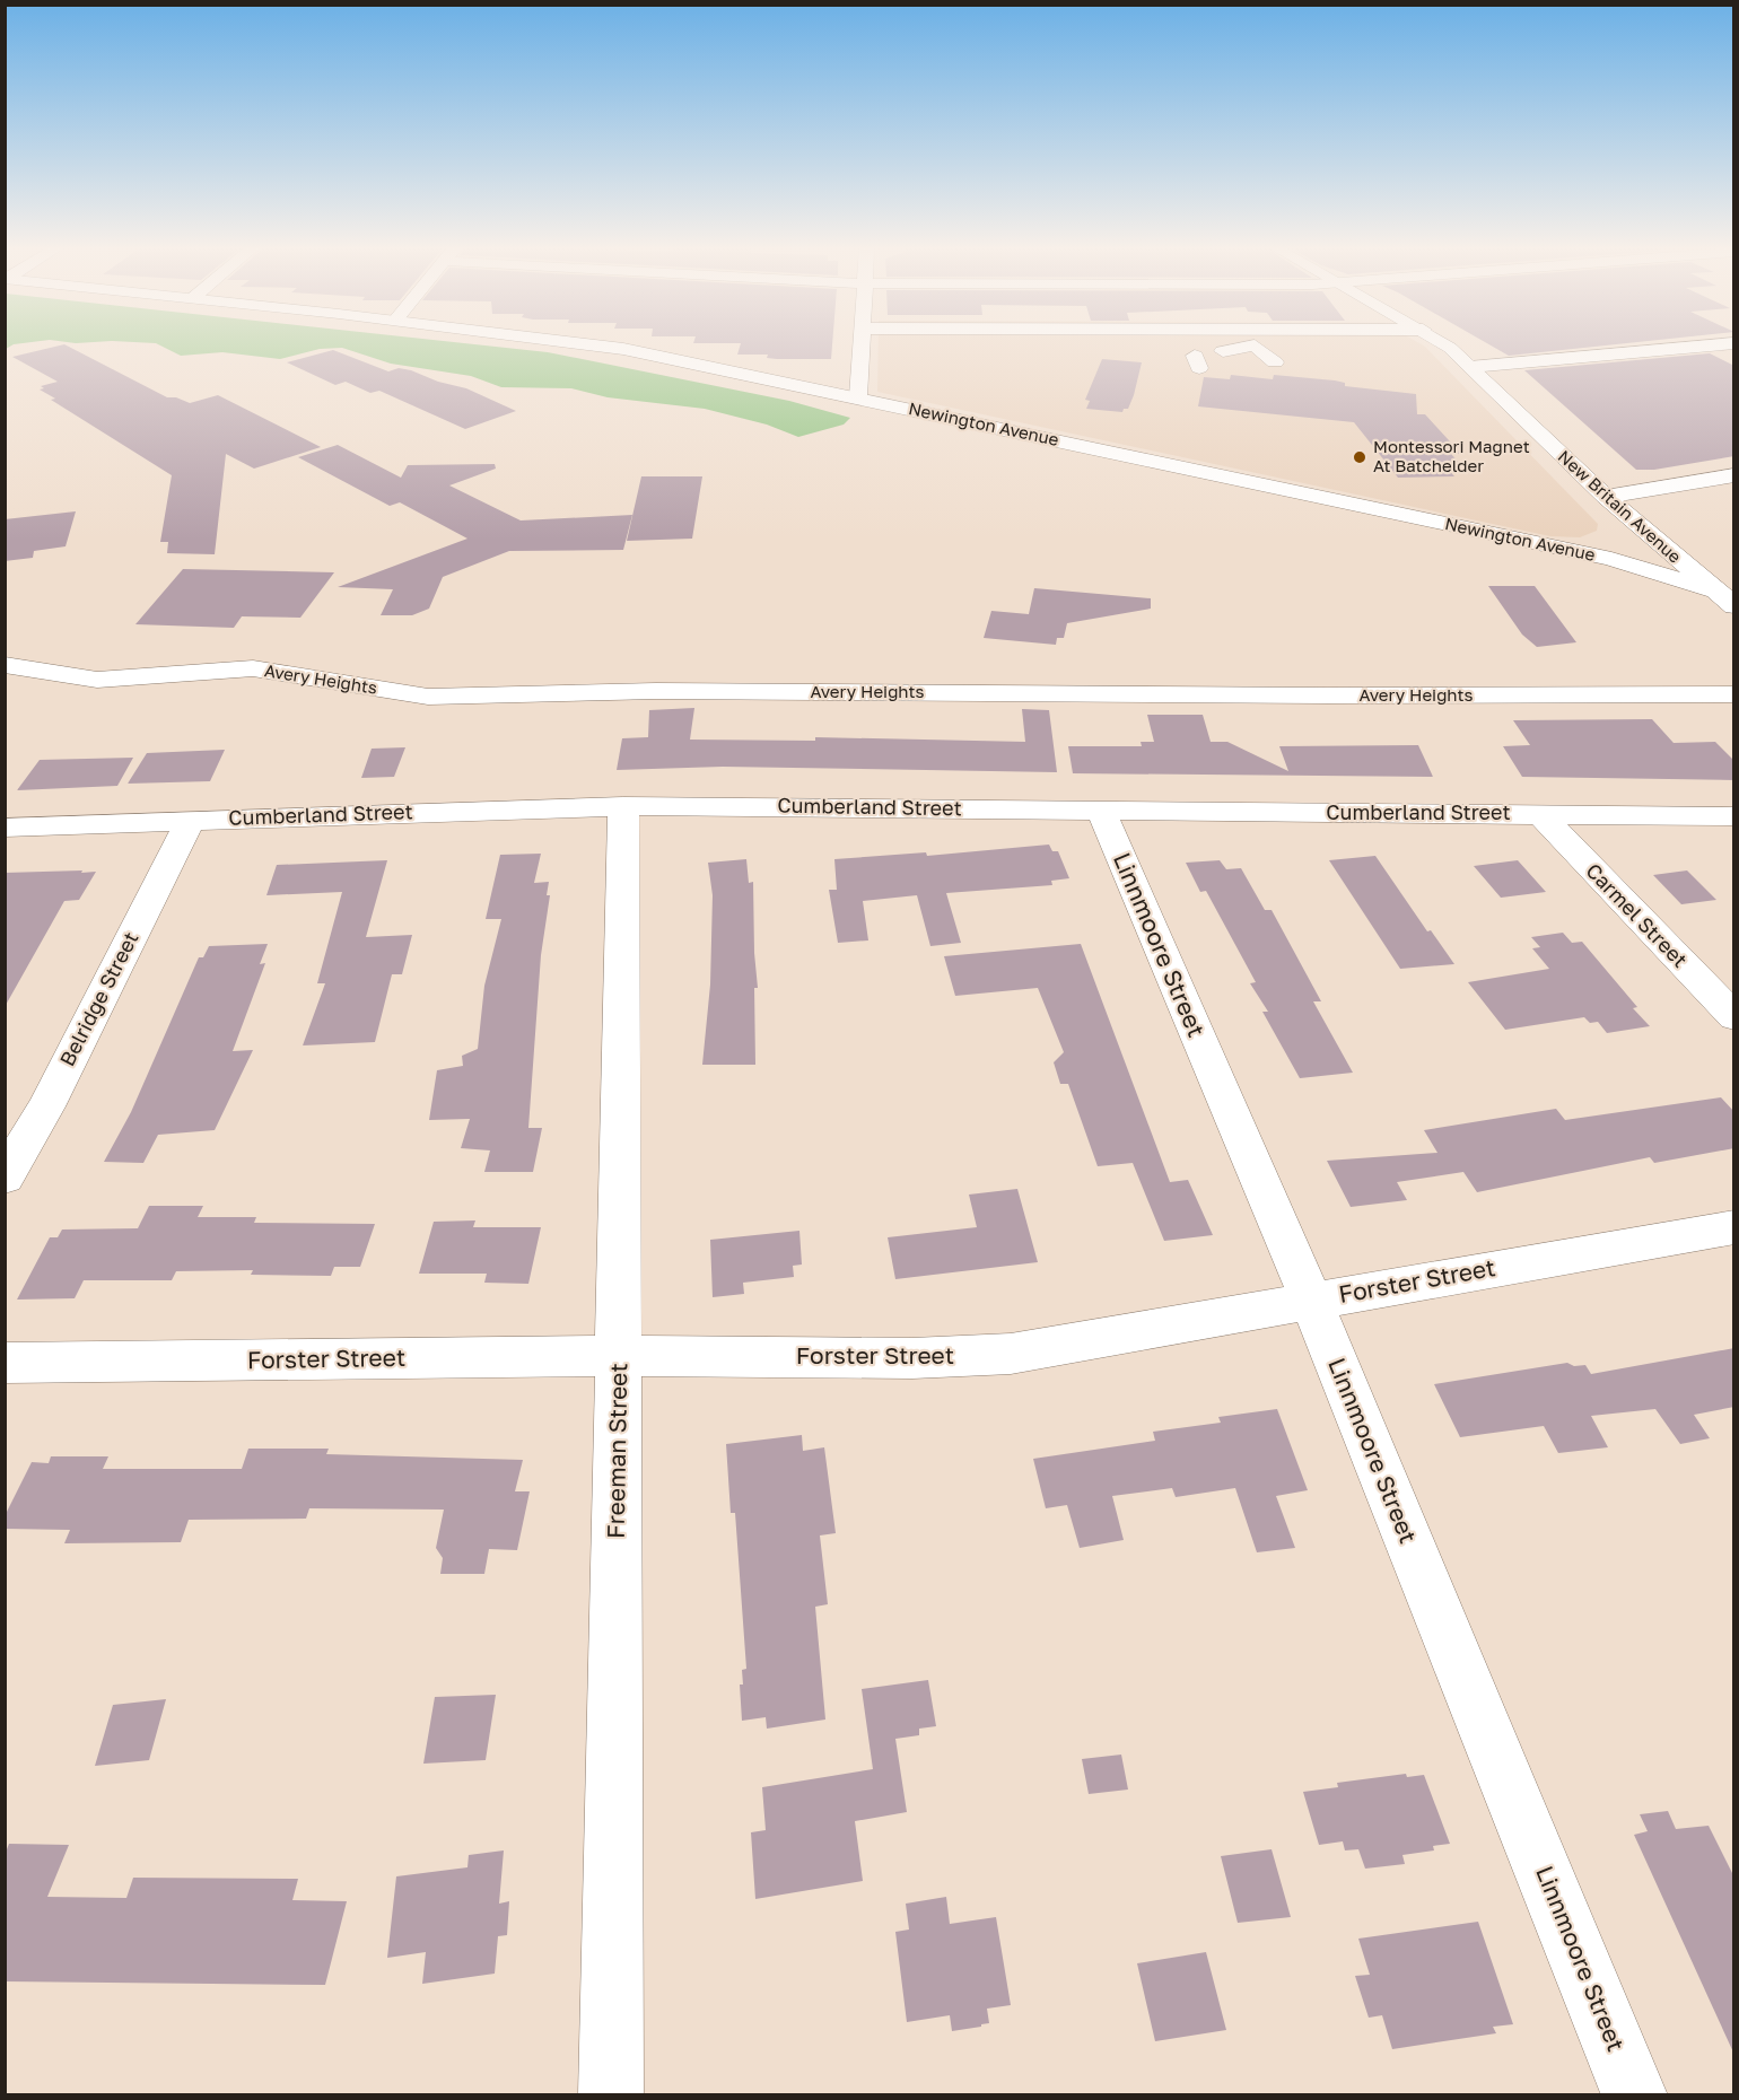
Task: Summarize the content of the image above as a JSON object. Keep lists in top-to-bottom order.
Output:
{
  "streets": {
    "street": [
      "Newington Avenue",
      "New Britain Avenue",
      "Avery Heights",
      "Cumberland Street",
      "Carmel Street",
      "Linnmoore Street",
      "Belridge Street",
      "Forster Street",
      "Freeman Street"
    ]
  },
  "crossings": [
    ["Newington Avenue", "New Britain Avenue"],
    ["Cumberland Street", "Carmel Street"],
    ["Cumberland Street", "Linnmoore Street"],
    ["Cumberland Street", "Belridge Street"],
    ["Cumberland Street", "Freeman Street"],
    ["Linnmoore Street", "Forster Street"],
    ["Forster Street", "Freeman Street"]
  ],
  "places": ["Montessori Magnet At Batchelder"]
}
